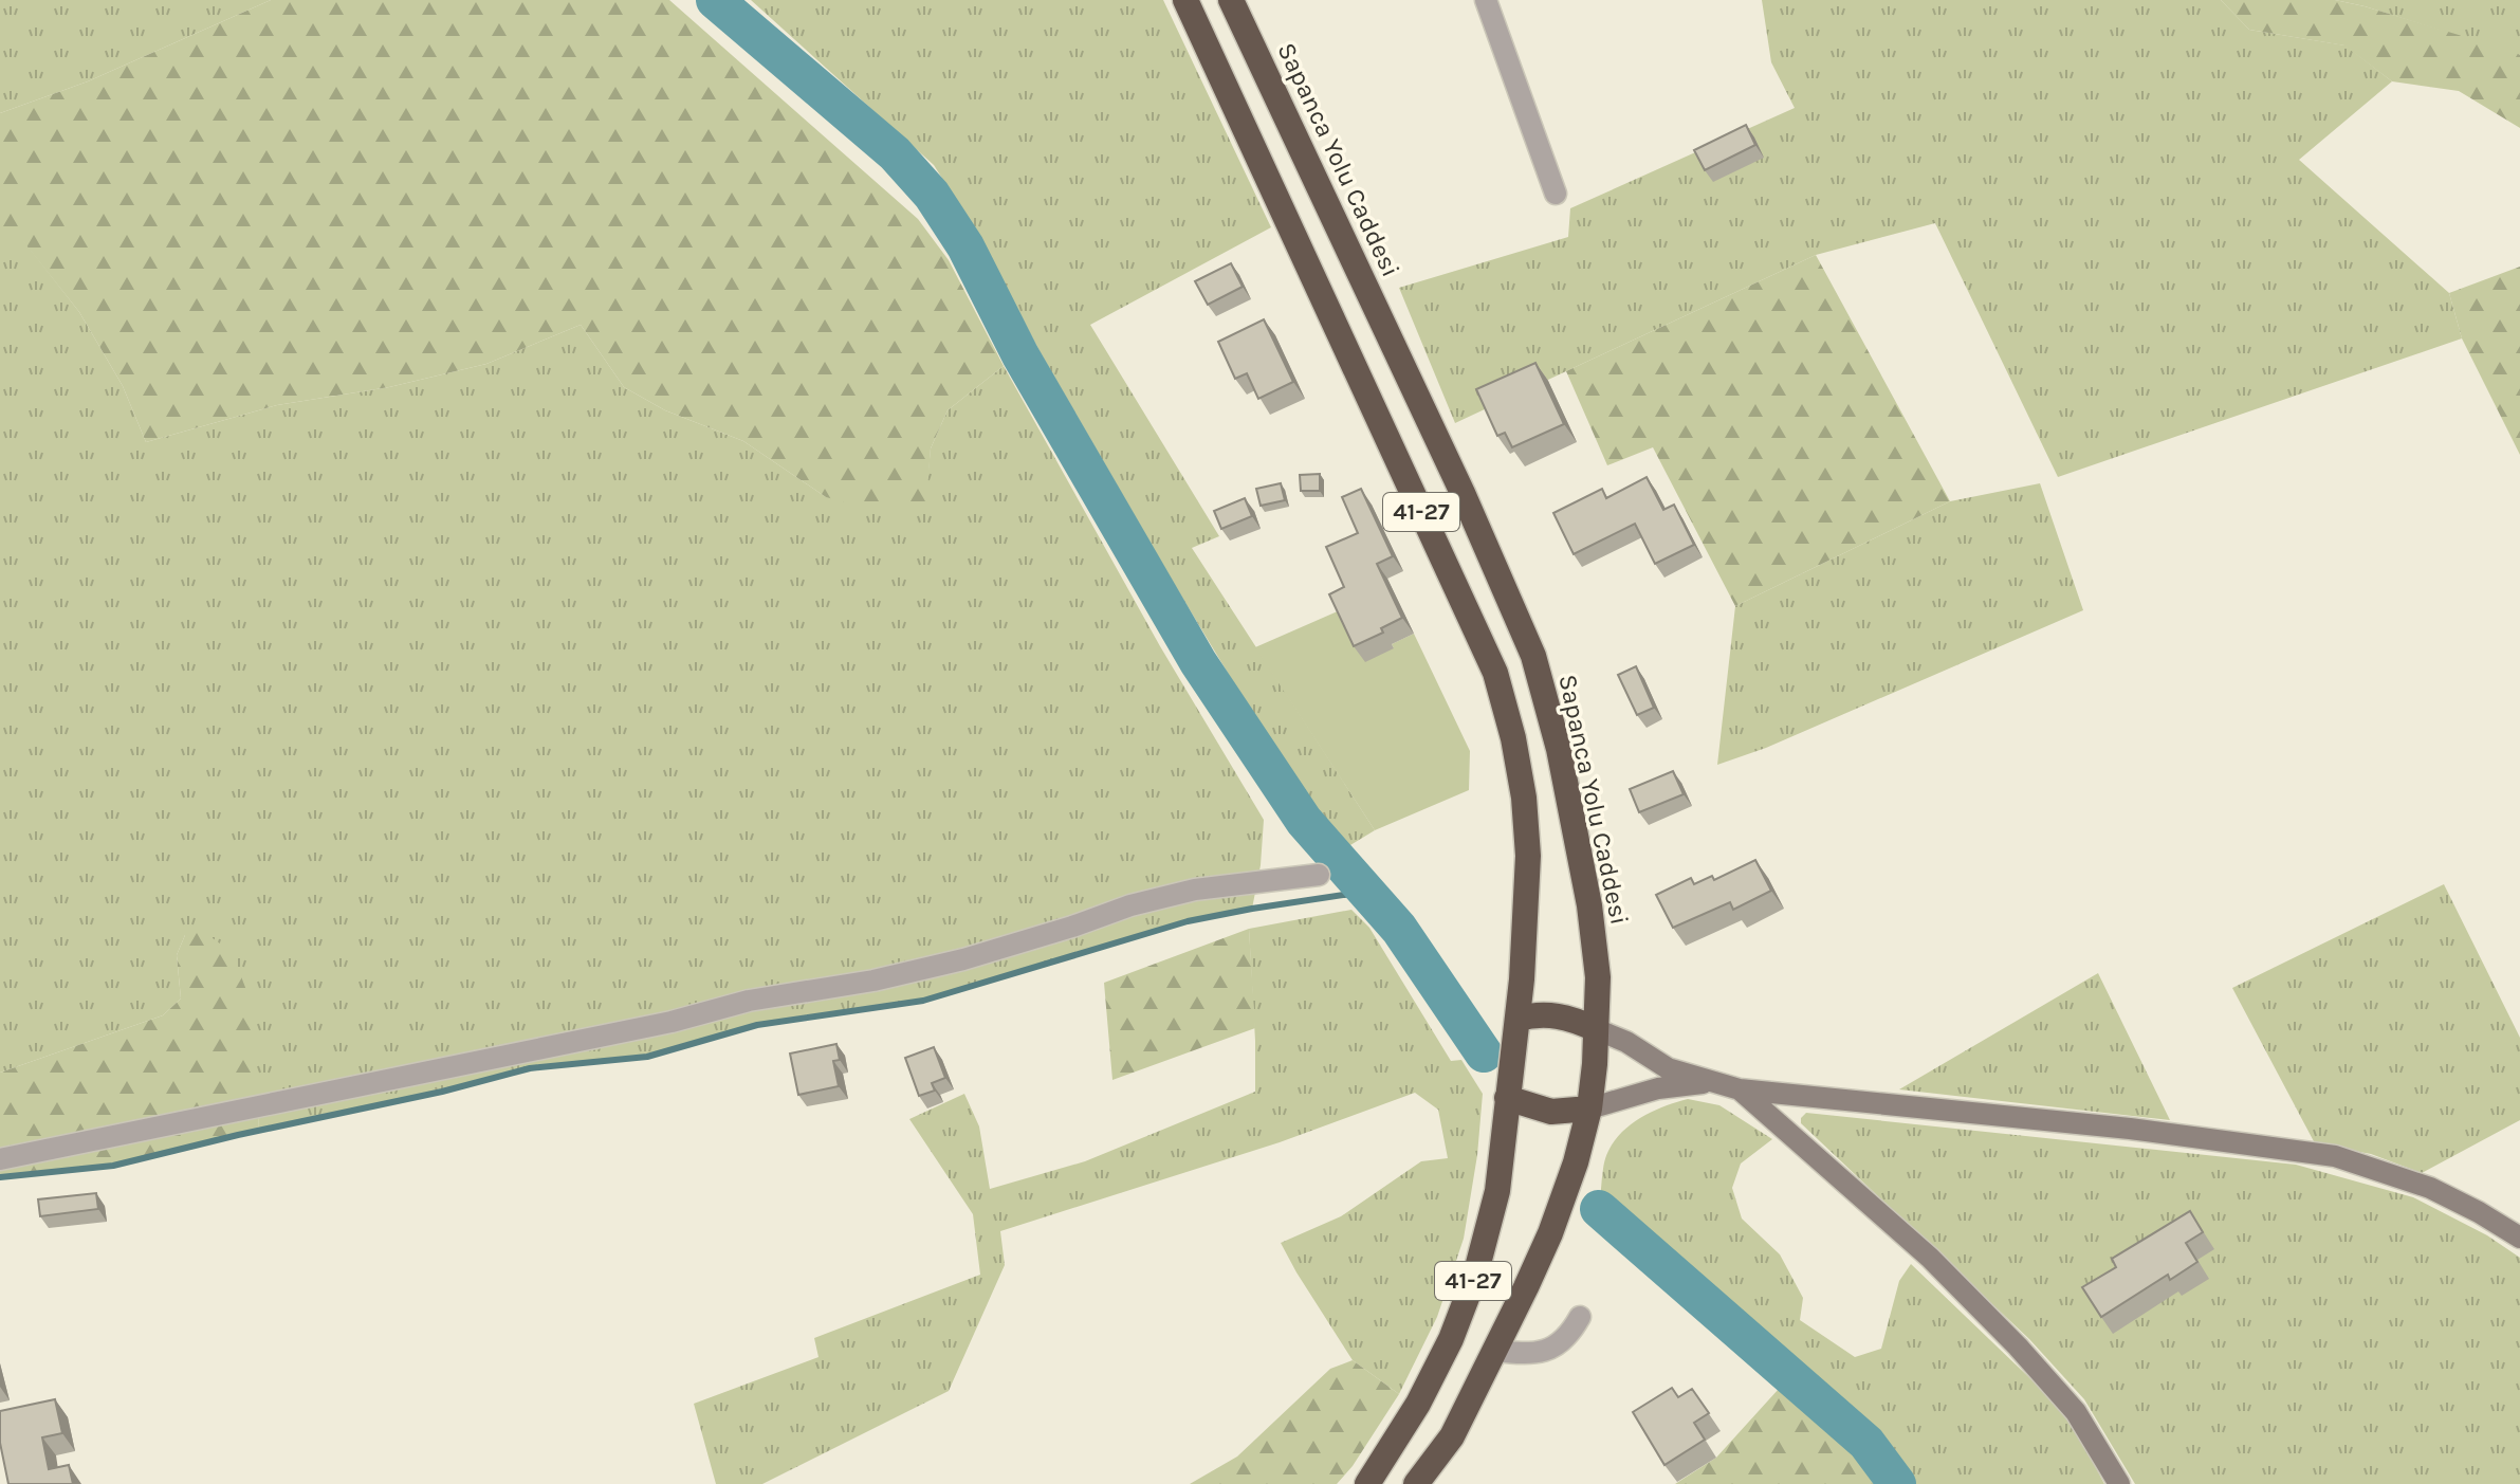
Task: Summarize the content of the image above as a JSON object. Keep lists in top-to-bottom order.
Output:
{
  "streets": {
    "highway": ["Sapanca Yolu Caddesi", "41-27"]
  }
}
